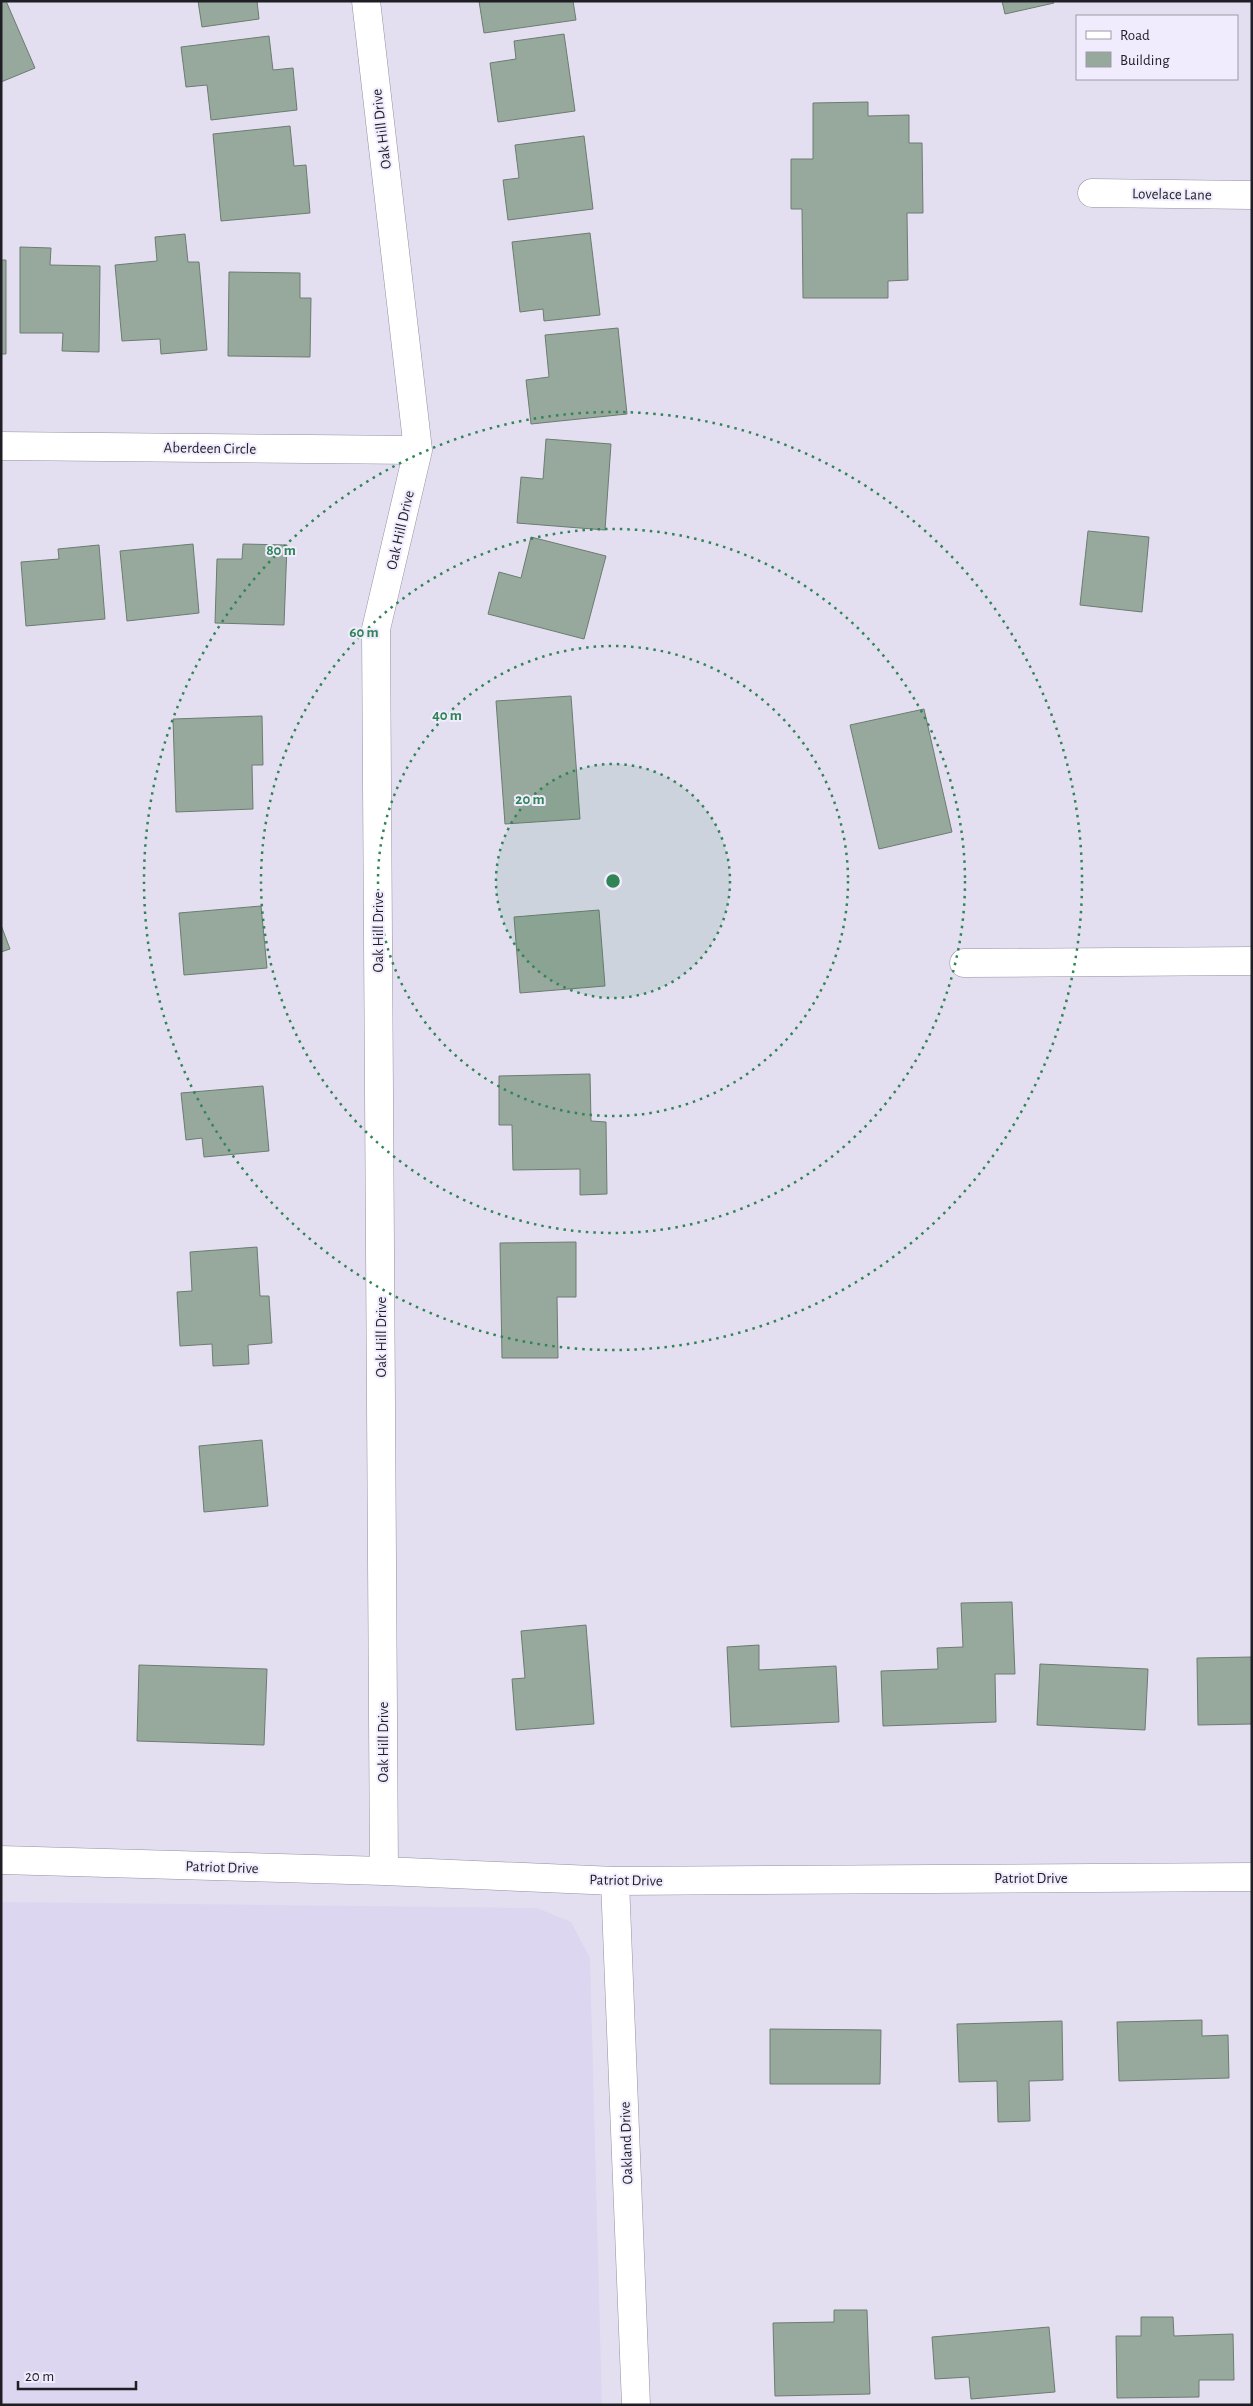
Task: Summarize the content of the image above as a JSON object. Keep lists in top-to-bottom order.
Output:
{
  "streets": {
    "street": [
      "Oak Hill Drive",
      "Lovelace Lane",
      "Aberdeen Circle",
      "Patriot Drive",
      "Oakland Drive"
    ]
  },
  "crossings": [
    ["Oak Hill Drive", "Aberdeen Circle"],
    ["Oak Hill Drive", "Patriot Drive"],
    ["Patriot Drive", "Oakland Drive"]
  ],
  "legend": ["Road", "Building"],
  "scale_bar": "20 m",
  "rings": [
    "80 m",
    "60 m",
    "40 m",
    "20 m"
  ]
}
